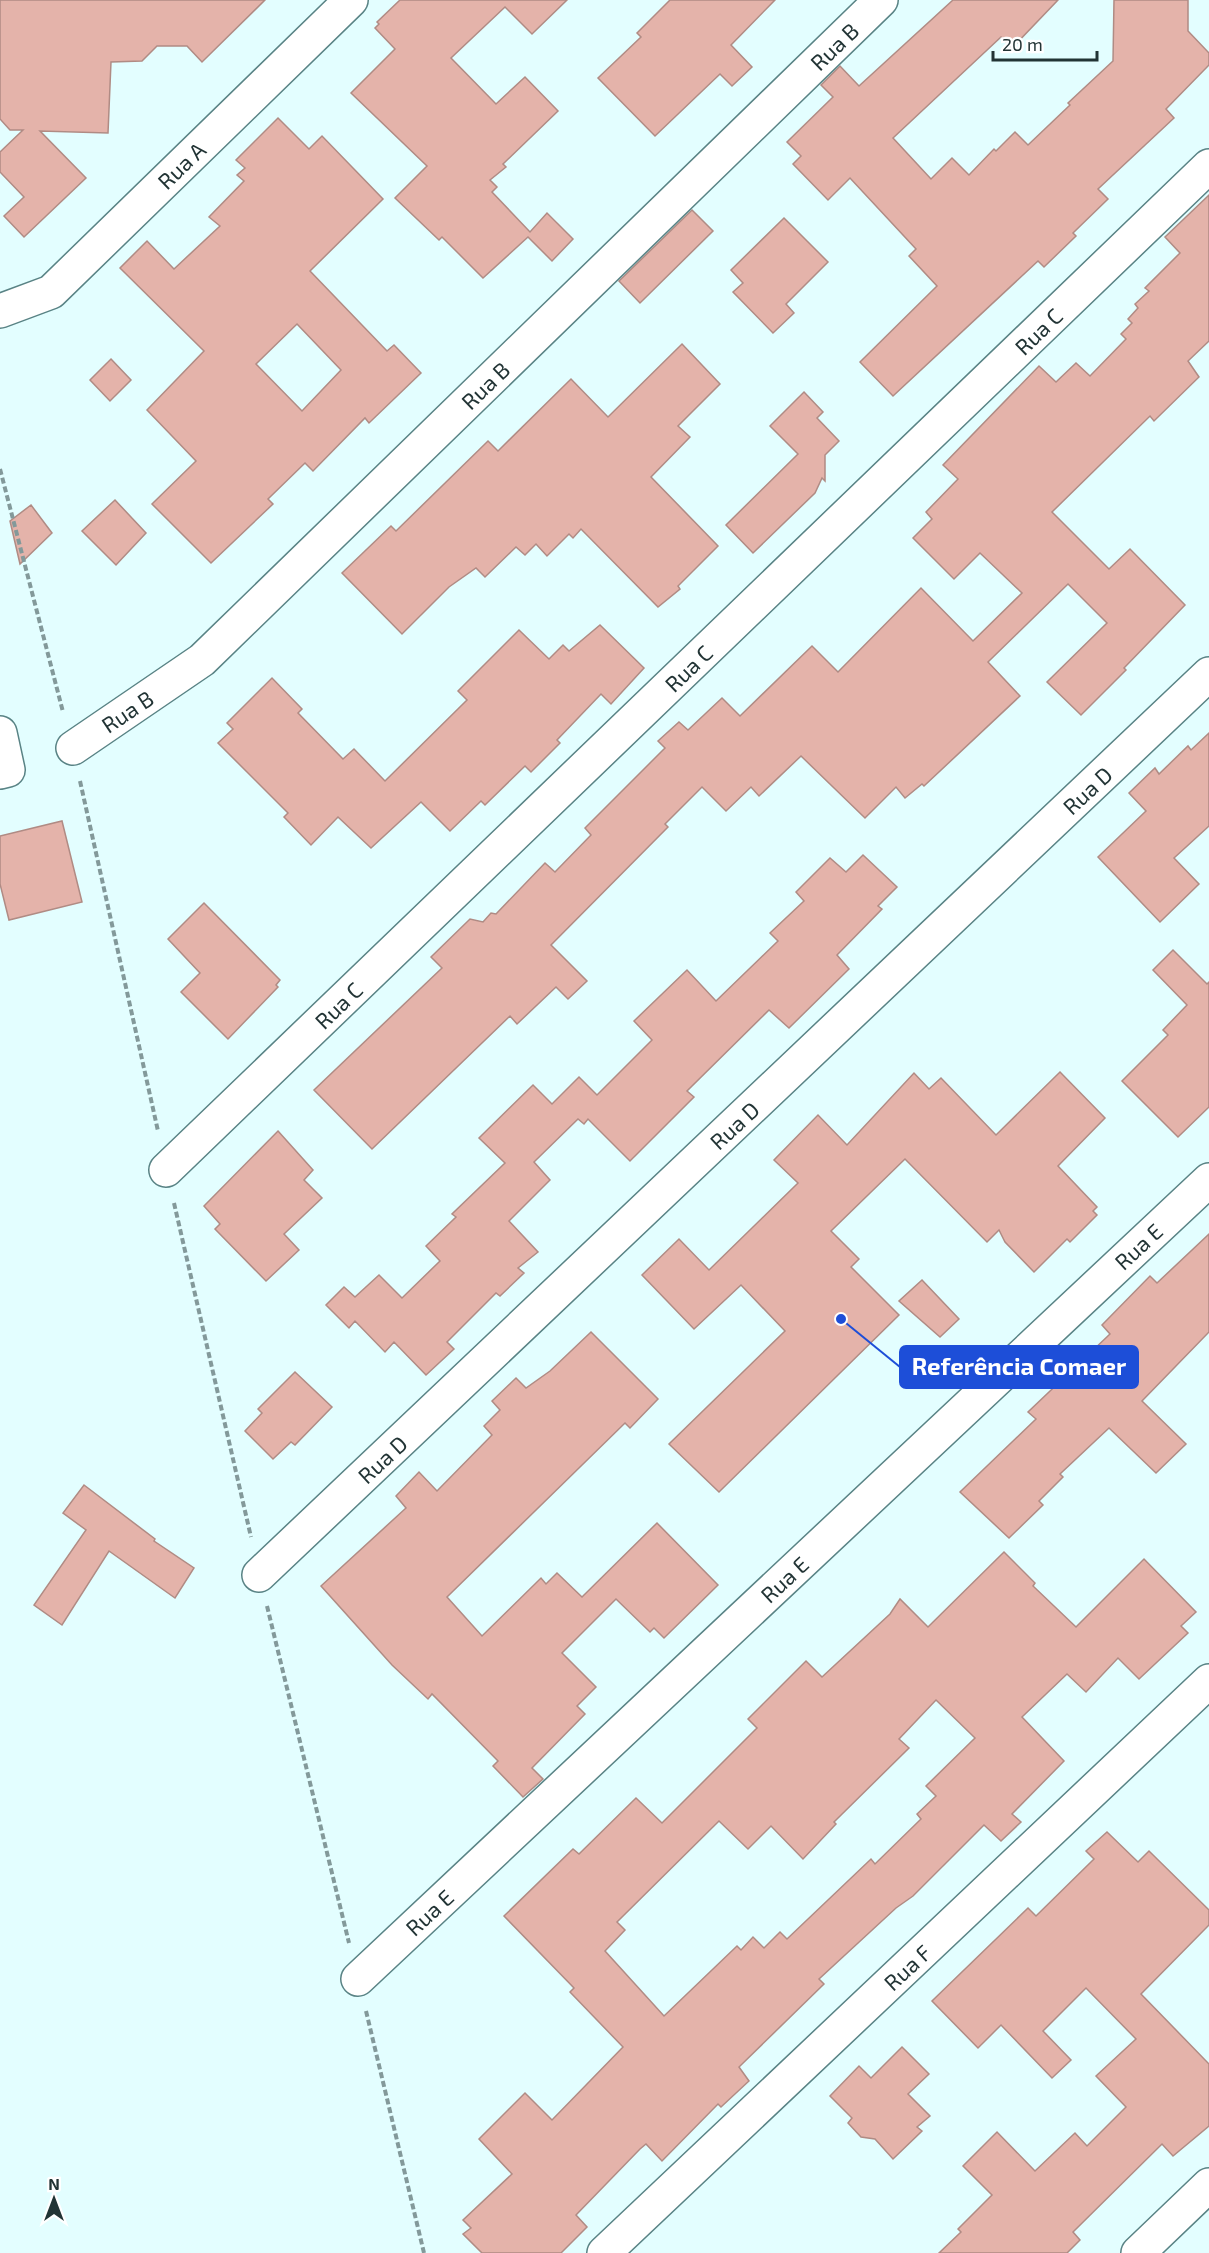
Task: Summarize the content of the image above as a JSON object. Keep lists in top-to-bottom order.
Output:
{
  "streets": {
    "street": [
      "Rua B",
      "Rua A",
      "Rua C",
      "Rua D",
      "Rua E",
      "Rua F"
    ]
  },
  "places": ["Referência Comaer"],
  "scale_bar": "20 m",
  "north": "top"
}
